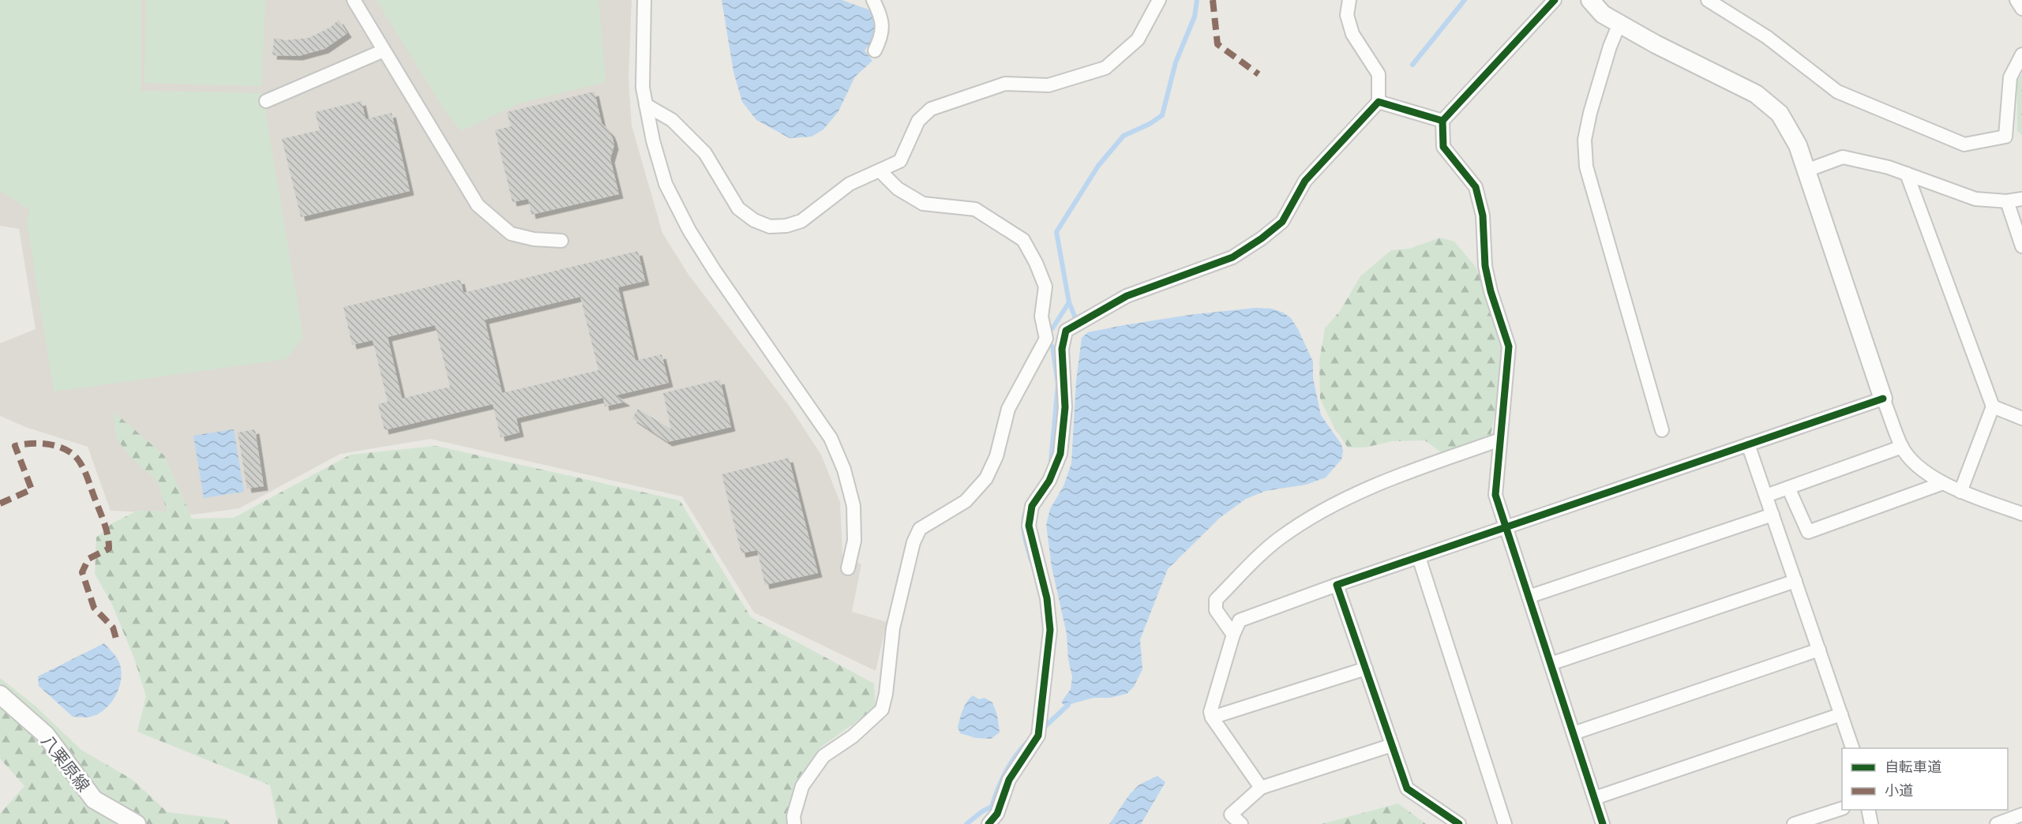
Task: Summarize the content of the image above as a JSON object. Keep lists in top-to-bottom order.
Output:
{
  "streets": {
    "street": ["八栗原線"]
  },
  "legend": ["自転車道", "小道"]
}
